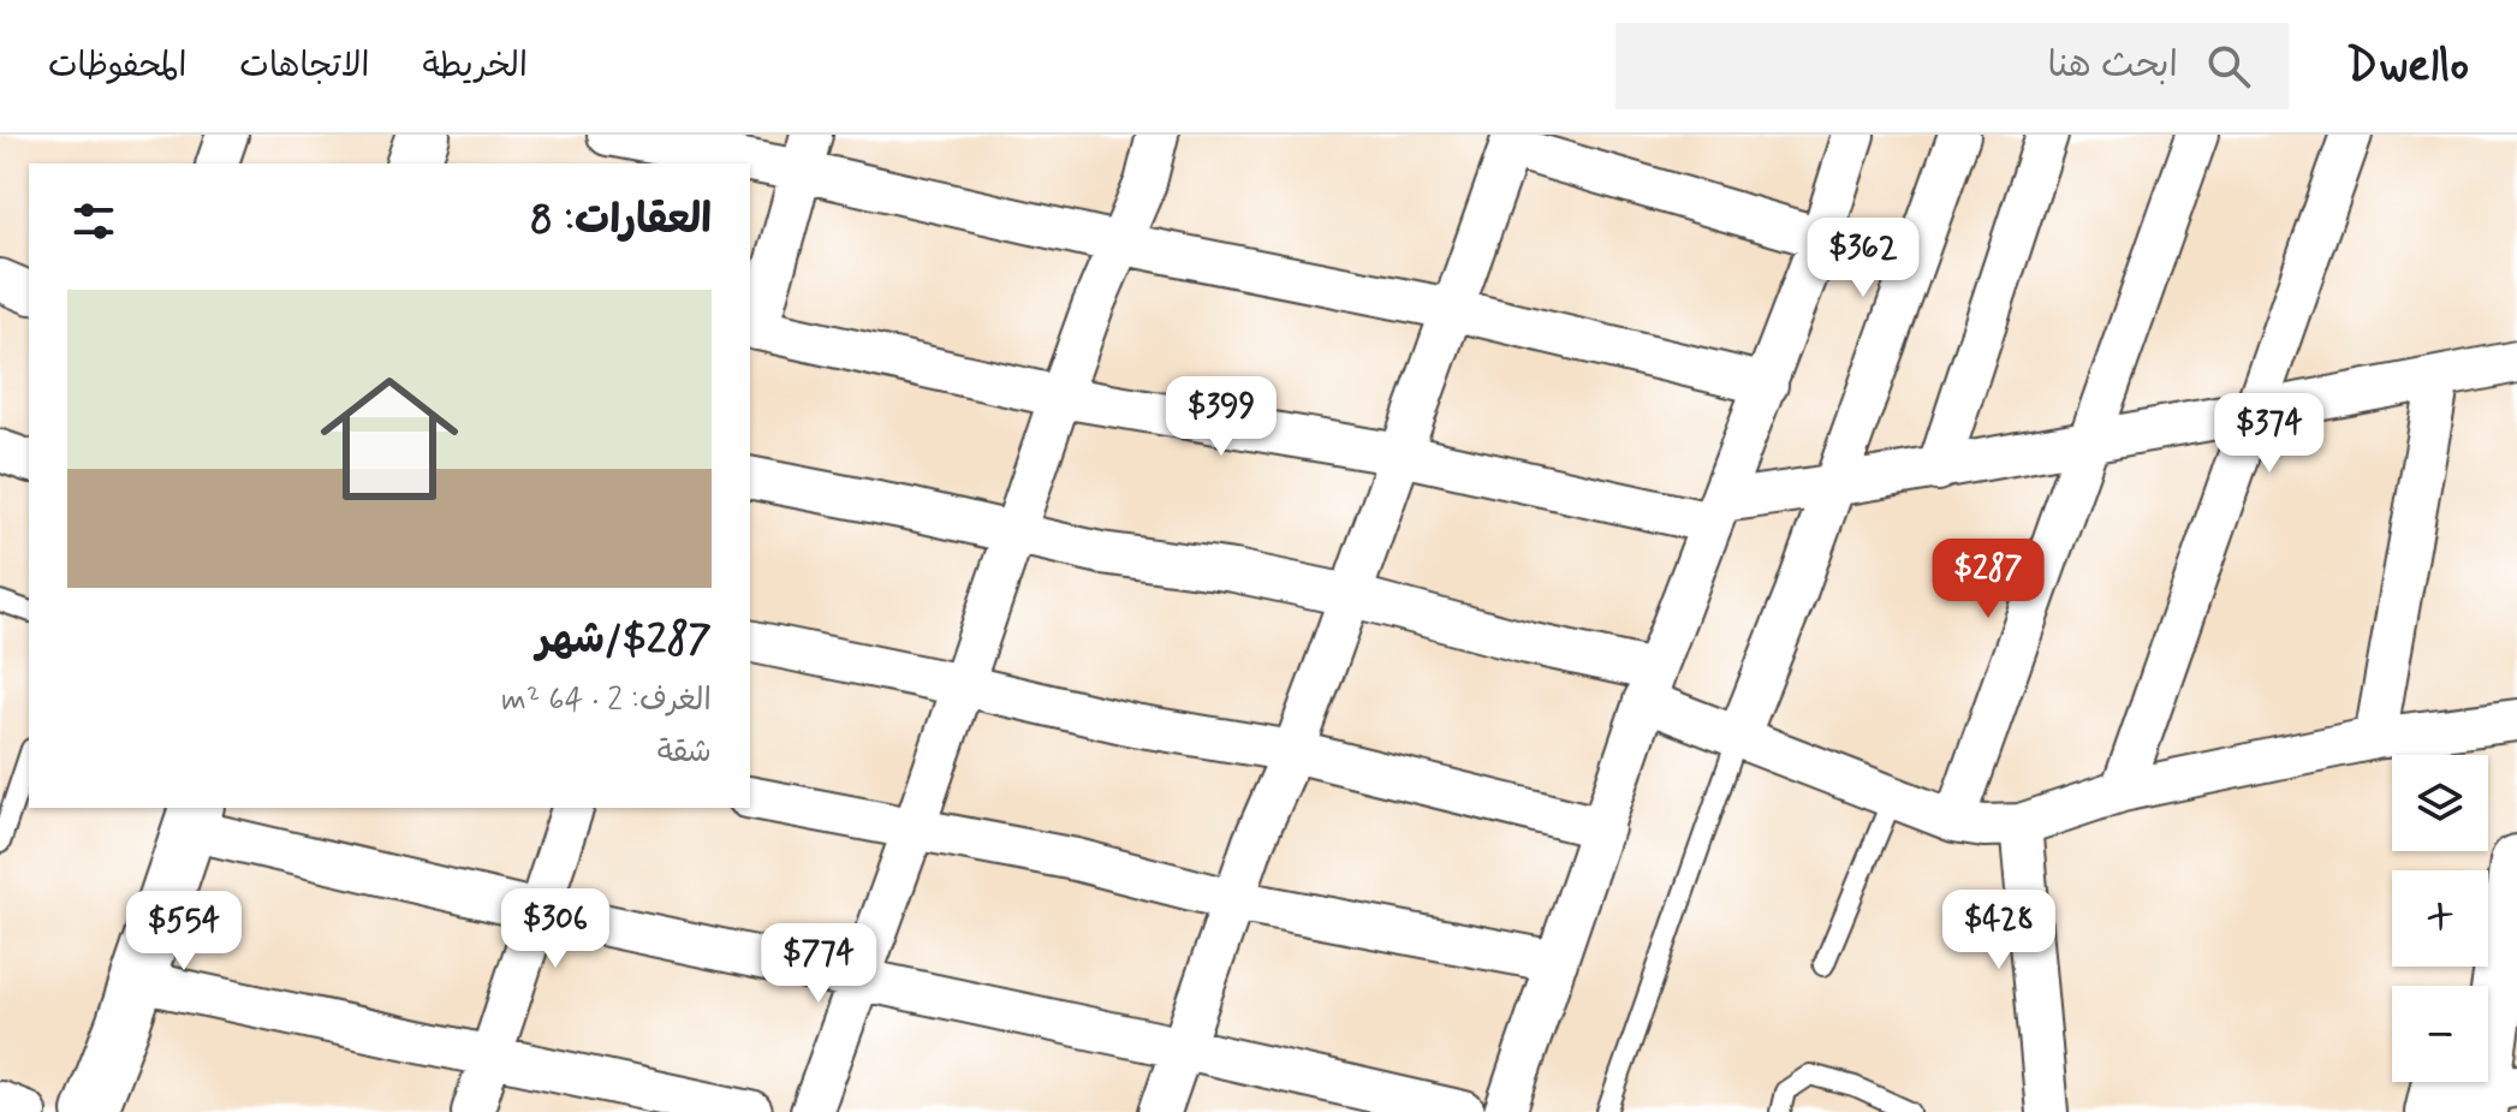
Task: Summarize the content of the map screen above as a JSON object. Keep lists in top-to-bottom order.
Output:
{
  "page": {
    "header": "Dwello",
    "search": "ابحث هنا",
    "nav": ["الخريطة", "الاتجاهات", "المحفوظات"],
    "heading": "العقارات: 8",
    "price": [
      "$362",
      "$399",
      "$374",
      "$287",
      "$306",
      "$428",
      "$554",
      "$774"
    ],
    "list": [
      {
        "name": "$287/شهر",
        "note": "الغرف: 2 · 64 m² · شقة"
      }
    ],
    "map_buttons": ["+", "−"]
  }
}
